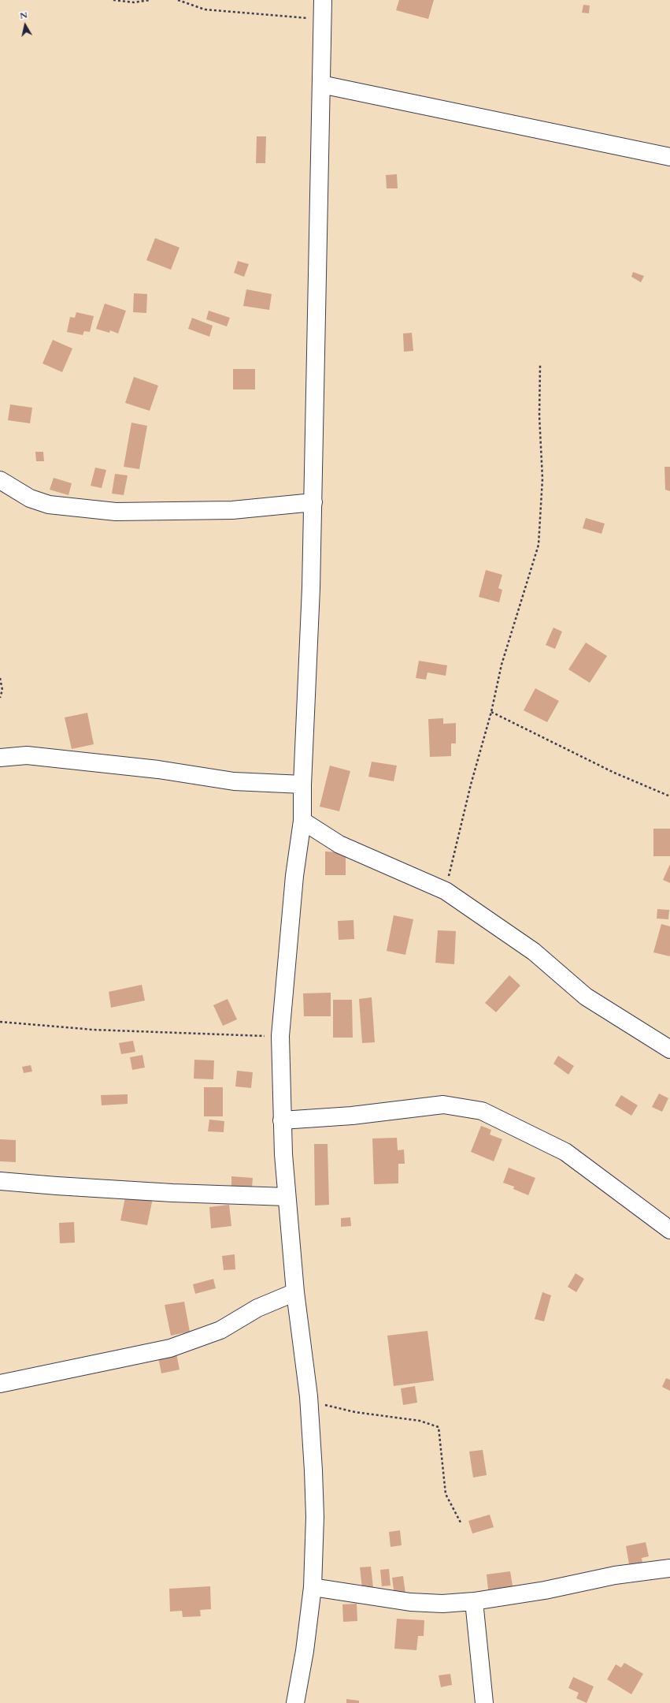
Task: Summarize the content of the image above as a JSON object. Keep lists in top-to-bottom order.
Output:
{
  "north": "top"
}
